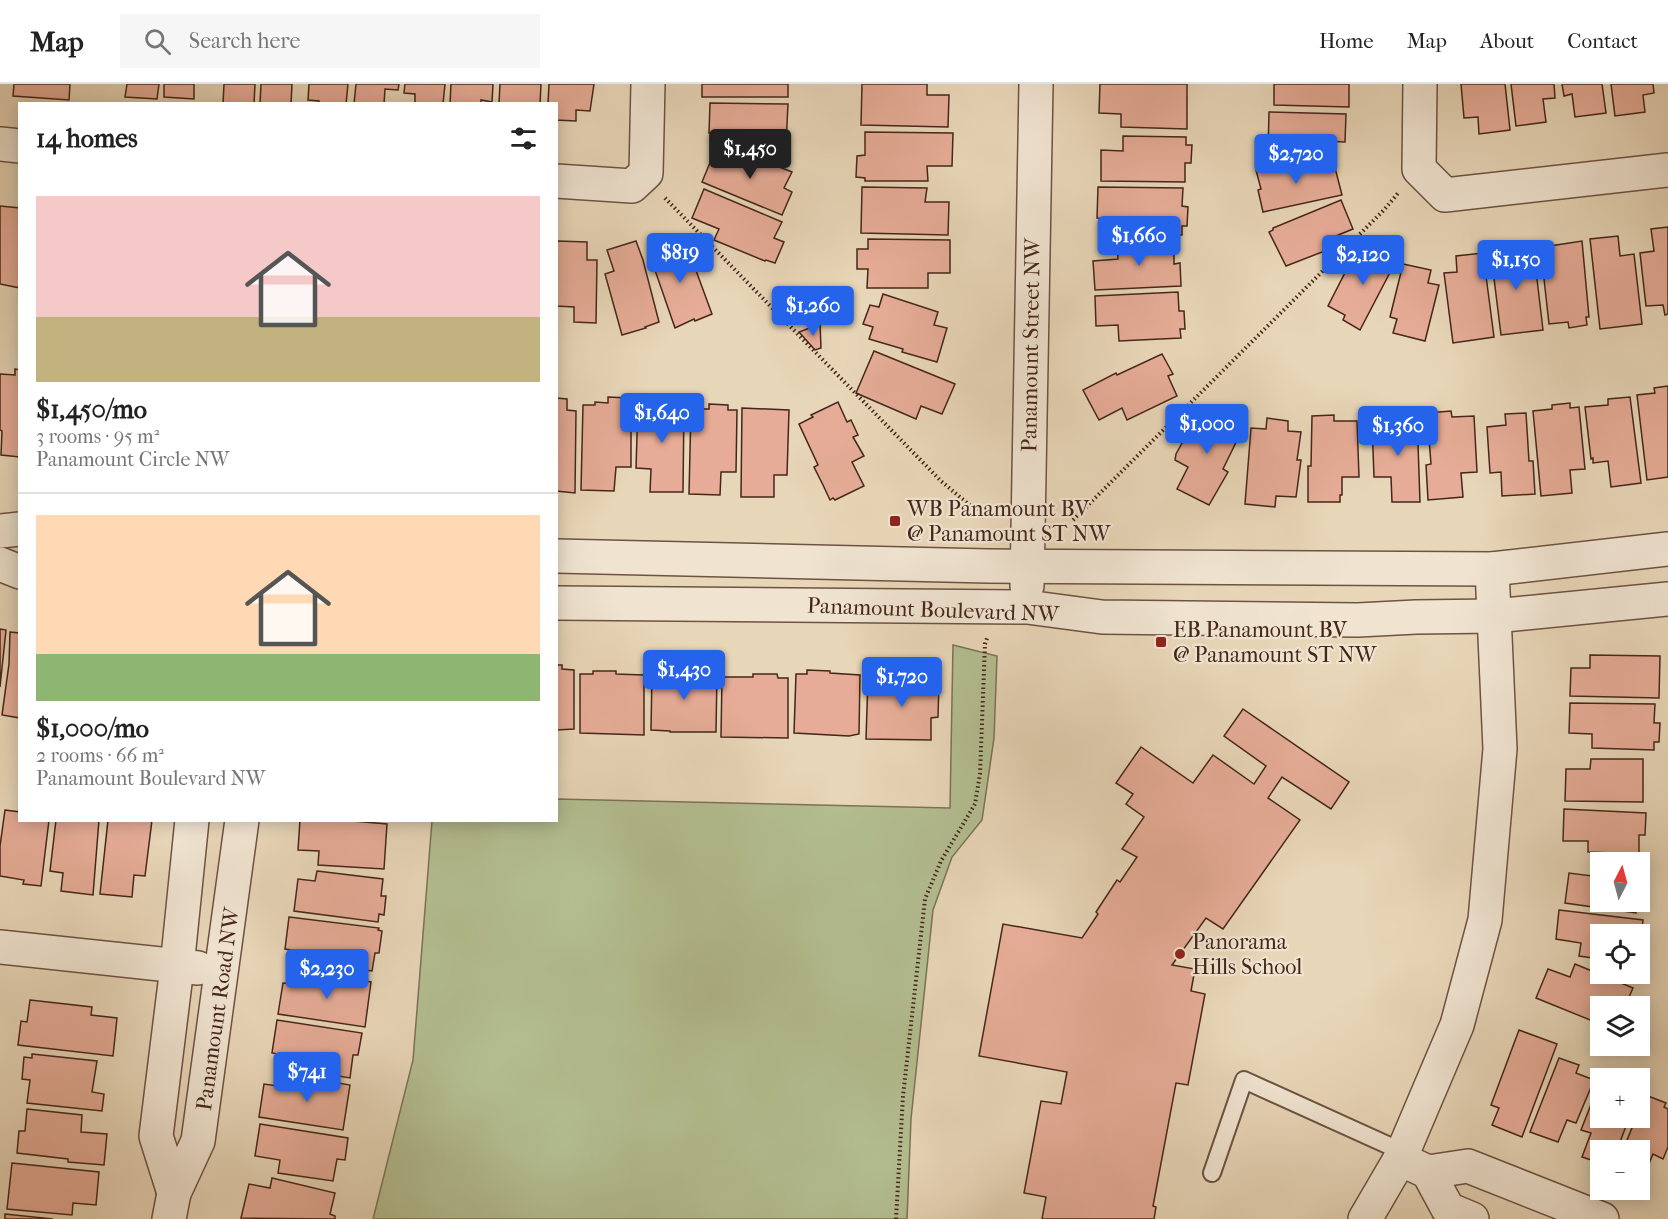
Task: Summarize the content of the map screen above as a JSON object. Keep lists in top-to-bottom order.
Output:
{
  "streets": {
    "street": ["Panamount Street NW", "Panamount Boulevard NW", "Panamount Road NW"]
  },
  "crossings": [
    ["Panamount Street NW", "Panamount Boulevard NW"]
  ],
  "places": {
    "transit": ["WB Panamount BV @ Panamount ST NW", "EB Panamount BV @ Panamount ST NW"],
    "other": ["Panorama Hills School"]
  },
  "north": "top",
  "page": {
    "header": "Map",
    "search": "Search here",
    "nav": [
      "Home",
      "Map",
      "About",
      "Contact"
    ],
    "heading": "14 homes",
    "price": [
      "$1,450",
      "$2,720",
      "$1,660",
      "$819",
      "$2,120",
      "$1,150",
      "$1,260",
      "$1,640",
      "$1,000",
      "$1,360",
      "$1,430",
      "$1,720",
      "$2,230",
      "$741"
    ],
    "list": [
      {
        "name": "$1,450/mo",
        "note": "3 rooms · 95 m² · Panamount Circle NW"
      },
      {
        "name": "$1,000/mo",
        "note": "2 rooms · 66 m² · Panamount Boulevard NW"
      }
    ],
    "map_buttons": ["+", "−"]
  }
}
